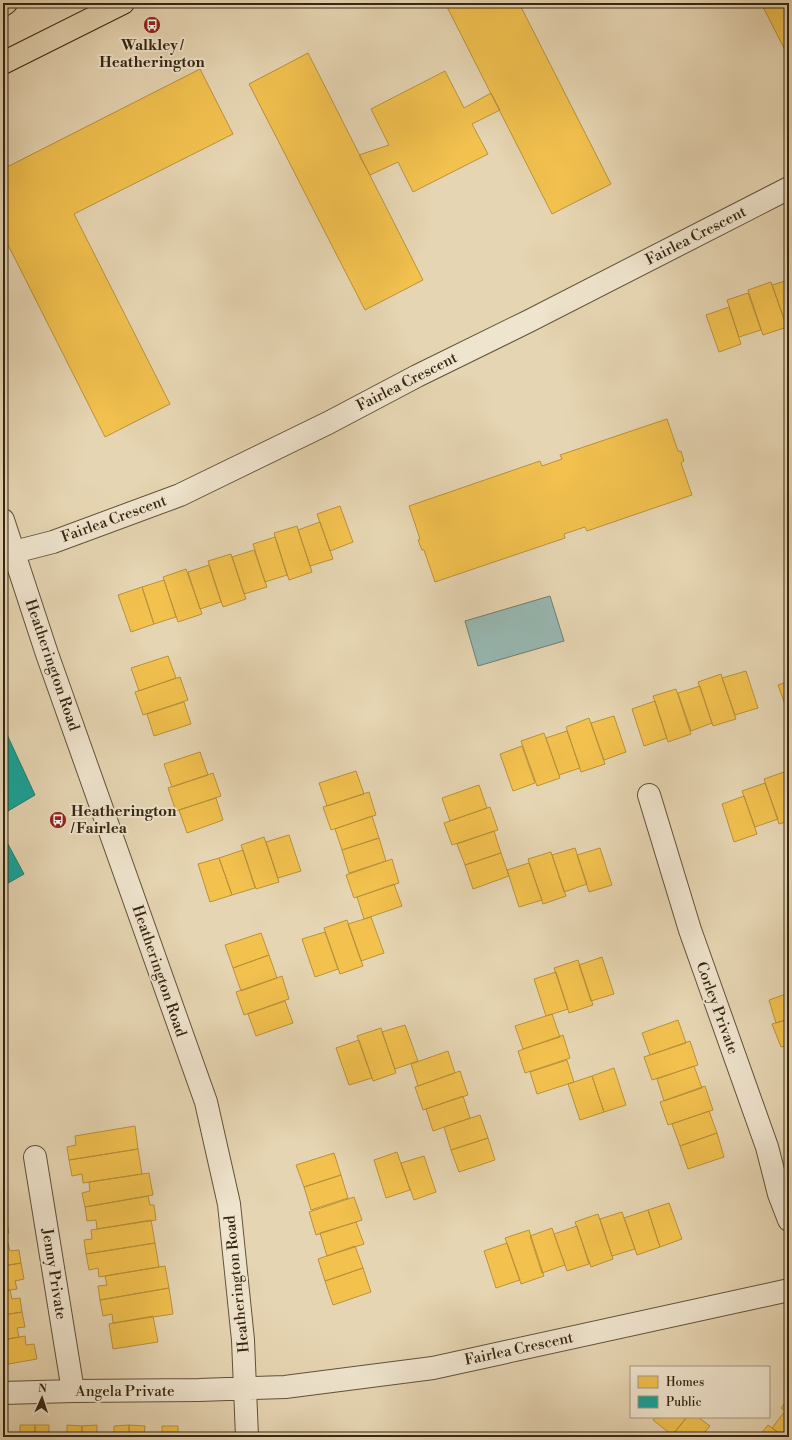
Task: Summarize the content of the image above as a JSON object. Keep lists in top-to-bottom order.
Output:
{
  "streets": {
    "street": [
      "Fairlea Crescent",
      "Heatherington Road",
      "Corley Private",
      "Jenny Private",
      "Angela Private"
    ]
  },
  "crossings": [
    ["Fairlea Crescent", "Heatherington Road"],
    ["Fairlea Crescent", "Angela Private"],
    ["Heatherington Road", "Angela Private"],
    ["Jenny Private", "Angela Private"]
  ],
  "places": {
    "bus stop": ["Walkley / Heatherington", "Heatherington / Fairlea"]
  },
  "legend": ["Homes", "Public"],
  "north": "top"
}
